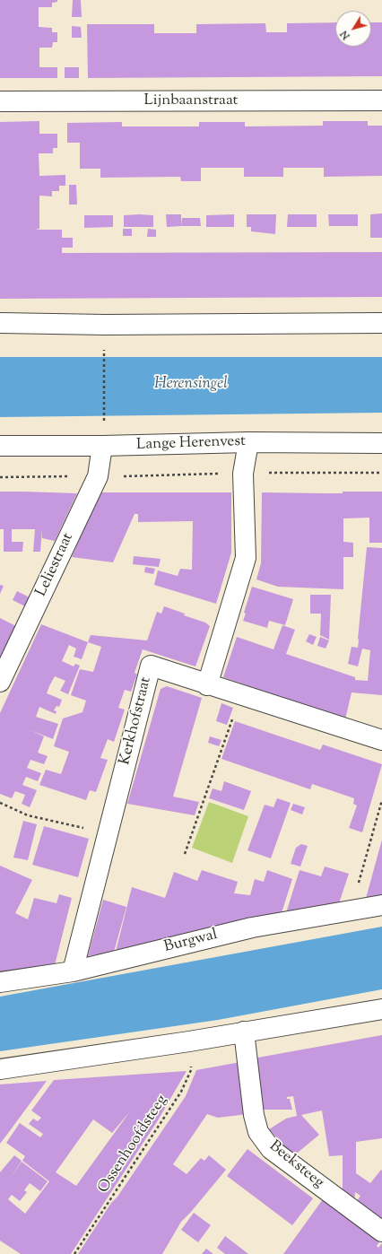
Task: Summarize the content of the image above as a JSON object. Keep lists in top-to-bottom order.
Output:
{
  "streets": {
    "street": [
      "Lijnbaanstraat",
      "Lange Herenvest",
      "Leliestraat",
      "Kerkhofstraat",
      "Burgwal",
      "Beeksteeg"
    ],
    "path": ["Ossenhoofdsteeg"]
  },
  "crossings": [
    ["Lange Herenvest", "Leliestraat"],
    ["Kerkhofstraat", "Burgwal"]
  ],
  "water": ["Herensingel"],
  "north": "bottom left"
}
